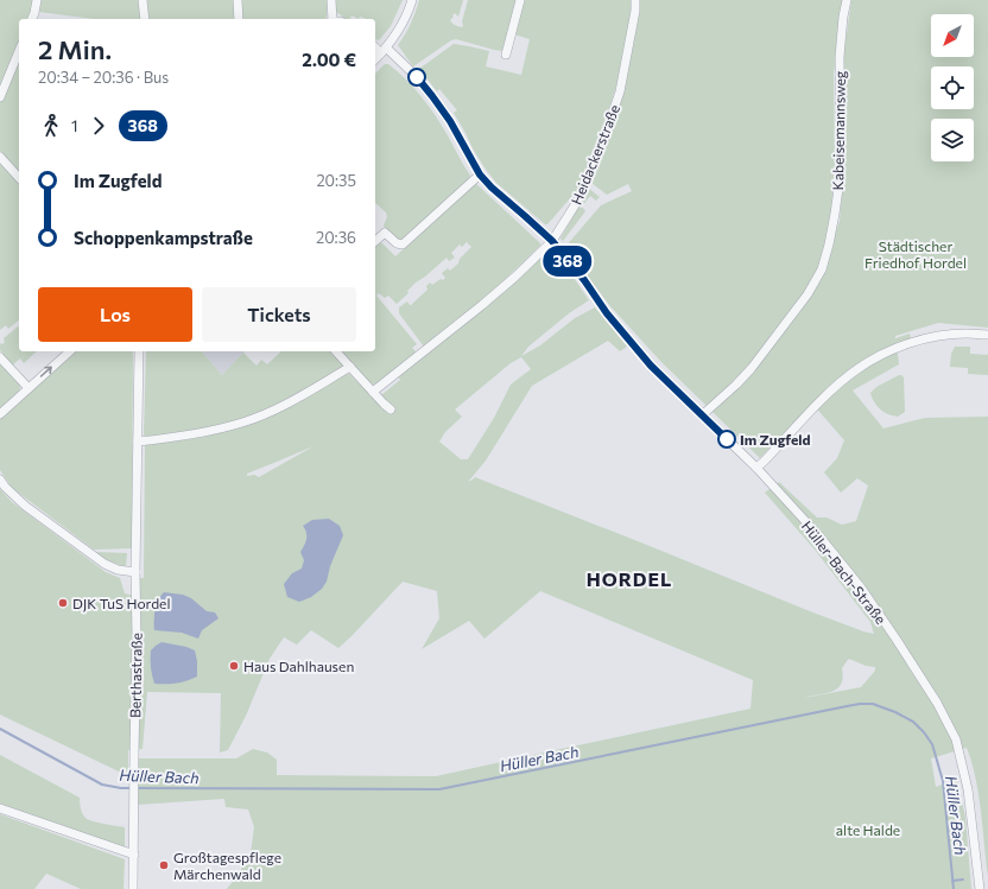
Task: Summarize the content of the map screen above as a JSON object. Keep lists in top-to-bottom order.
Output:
{
  "streets": {
    "street": [
      "Kabeisemannsweg",
      "Heidackerstraße",
      "Hüller-Bach-Straße",
      "Berthastraße"
    ]
  },
  "crossings": [
    ["Kabeisemannsweg", "Hüller-Bach-Straße"],
    ["Heidackerstraße", "Hüller-Bach-Straße"]
  ],
  "districts": ["HORDEL"],
  "water": ["Hüller Bach"],
  "parks": ["Städtischer Friedhof Hordel", "alte Halde"],
  "places": [
    "Im Zugfeld",
    "DJK TuS Hordel",
    "Haus Dahlhausen",
    "Großtagespflege Märchenwald"
  ],
  "lines": ["bus line 368"],
  "north": "bottom left",
  "page": {
    "on_map": "368",
    "heading": ["2 Min.", "20:34 – 20:36 · Bus", "2.00 €"],
    "legs": ["1", "368"],
    "list": [
      {
        "name": "Im Zugfeld",
        "value": "20:35"
      },
      {
        "name": "Schoppenkampstraße",
        "value": "20:36"
      }
    ],
    "buttons": ["Los", "Tickets"]
  }
}
